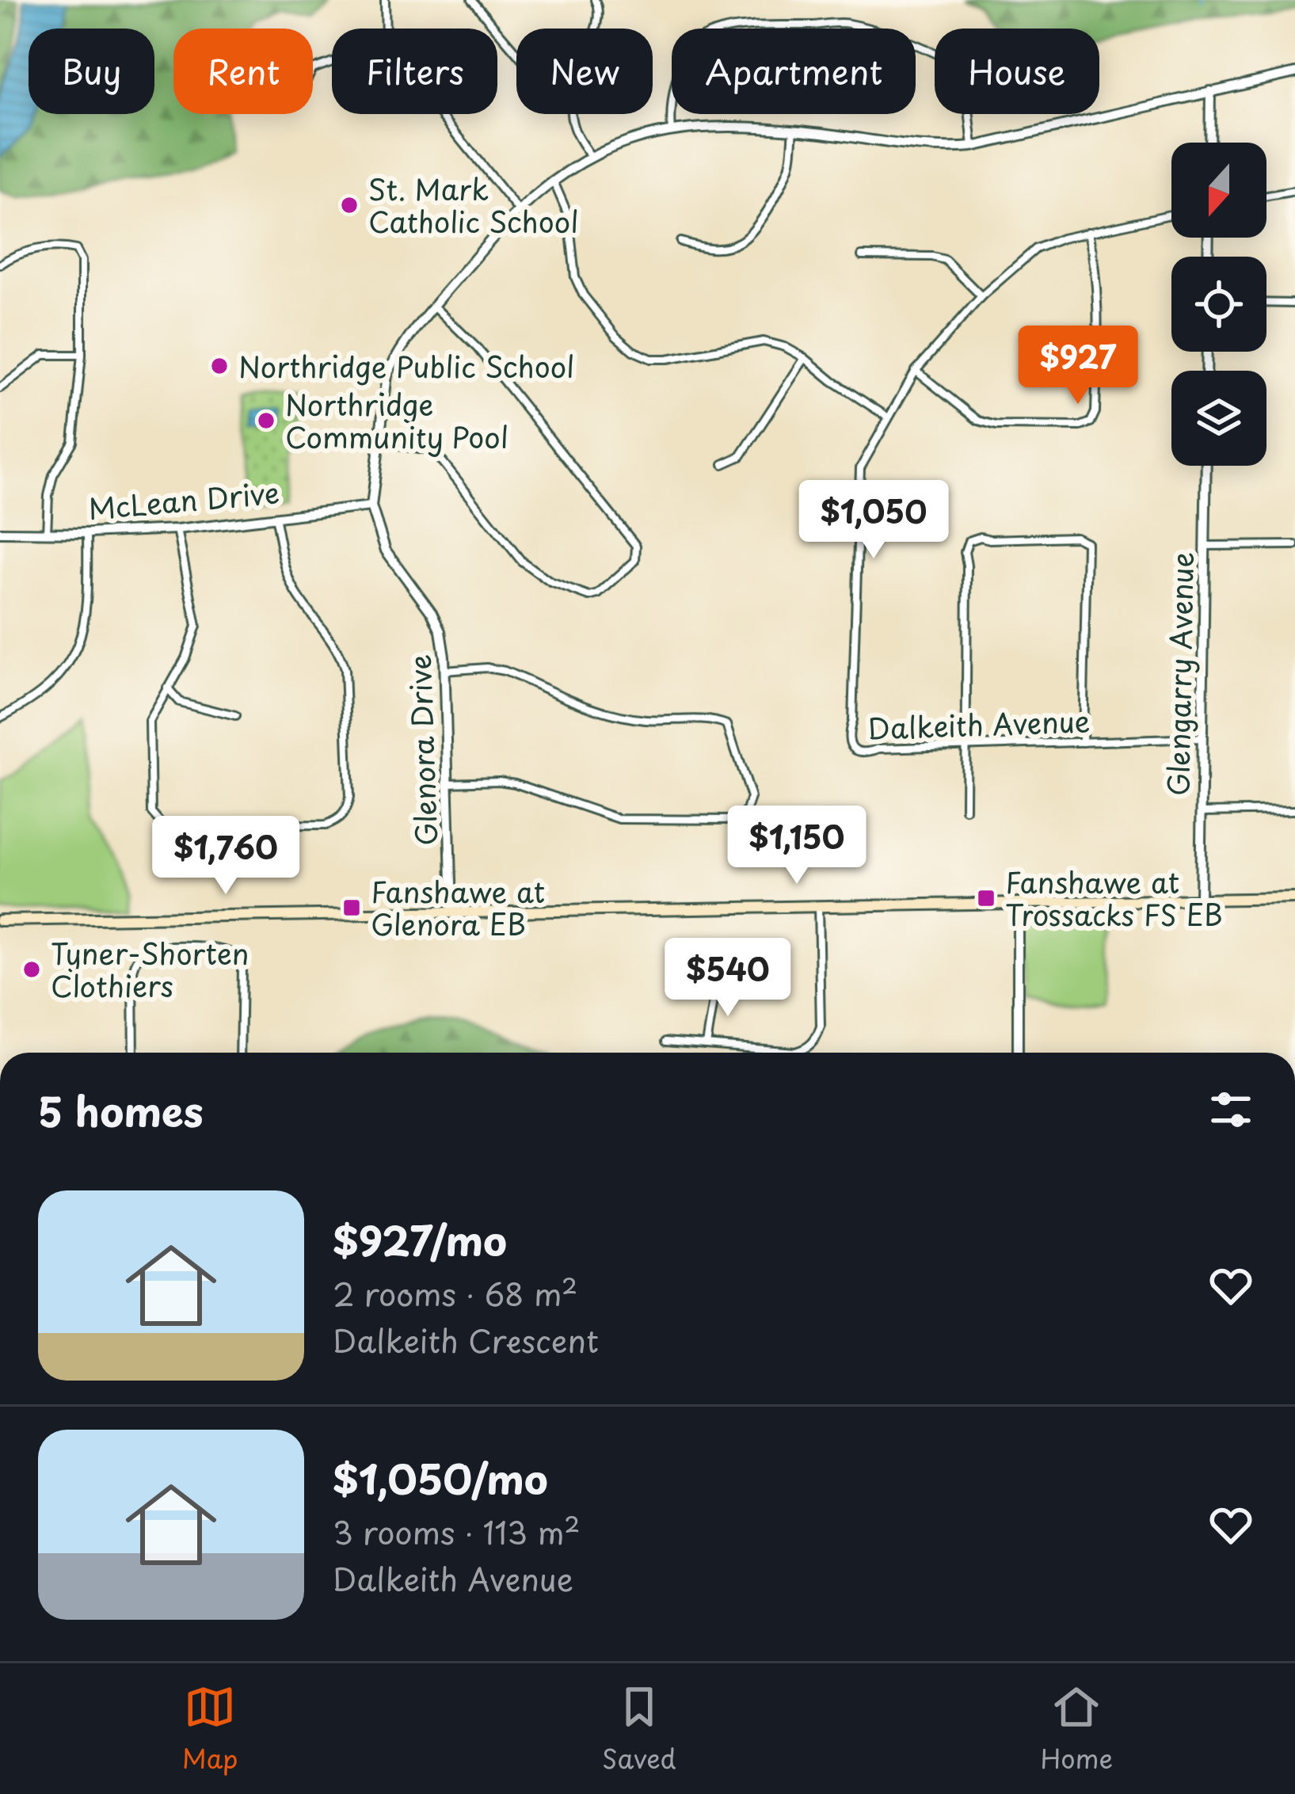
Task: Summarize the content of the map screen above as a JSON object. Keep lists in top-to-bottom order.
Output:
{
  "streets": {
    "street": [
      "McLean Drive",
      "Glengarry Avenue",
      "Dalkeith Avenue",
      "Glenora Drive"
    ]
  },
  "crossings": [
    ["McLean Drive", "Glenora Drive"],
    ["Glengarry Avenue", "Dalkeith Avenue"]
  ],
  "places": {
    "other": [
      "St. Mark Catholic School",
      "Northridge Public School",
      "Northridge Community Pool",
      "Tyner-Shorten Clothiers"
    ],
    "transit": ["Fanshawe at Trossacks FS EB", "Fanshawe at Glenora EB"]
  },
  "north": "bottom",
  "page": {
    "chip": [
      "Buy",
      "Rent",
      "Filters",
      "New",
      "Apartment",
      "House"
    ],
    "price": [
      "$927",
      "$1,050",
      "$1,150",
      "$1,760",
      "$540"
    ],
    "heading": "5 homes",
    "list": [
      {
        "name": "$927/mo",
        "note": "2 rooms · 68 m² · Dalkeith Crescent"
      },
      {
        "name": "$1,050/mo",
        "note": "3 rooms · 113 m² · Dalkeith Avenue"
      }
    ],
    "tabs": ["Map", "Saved", "Home"]
  }
}
